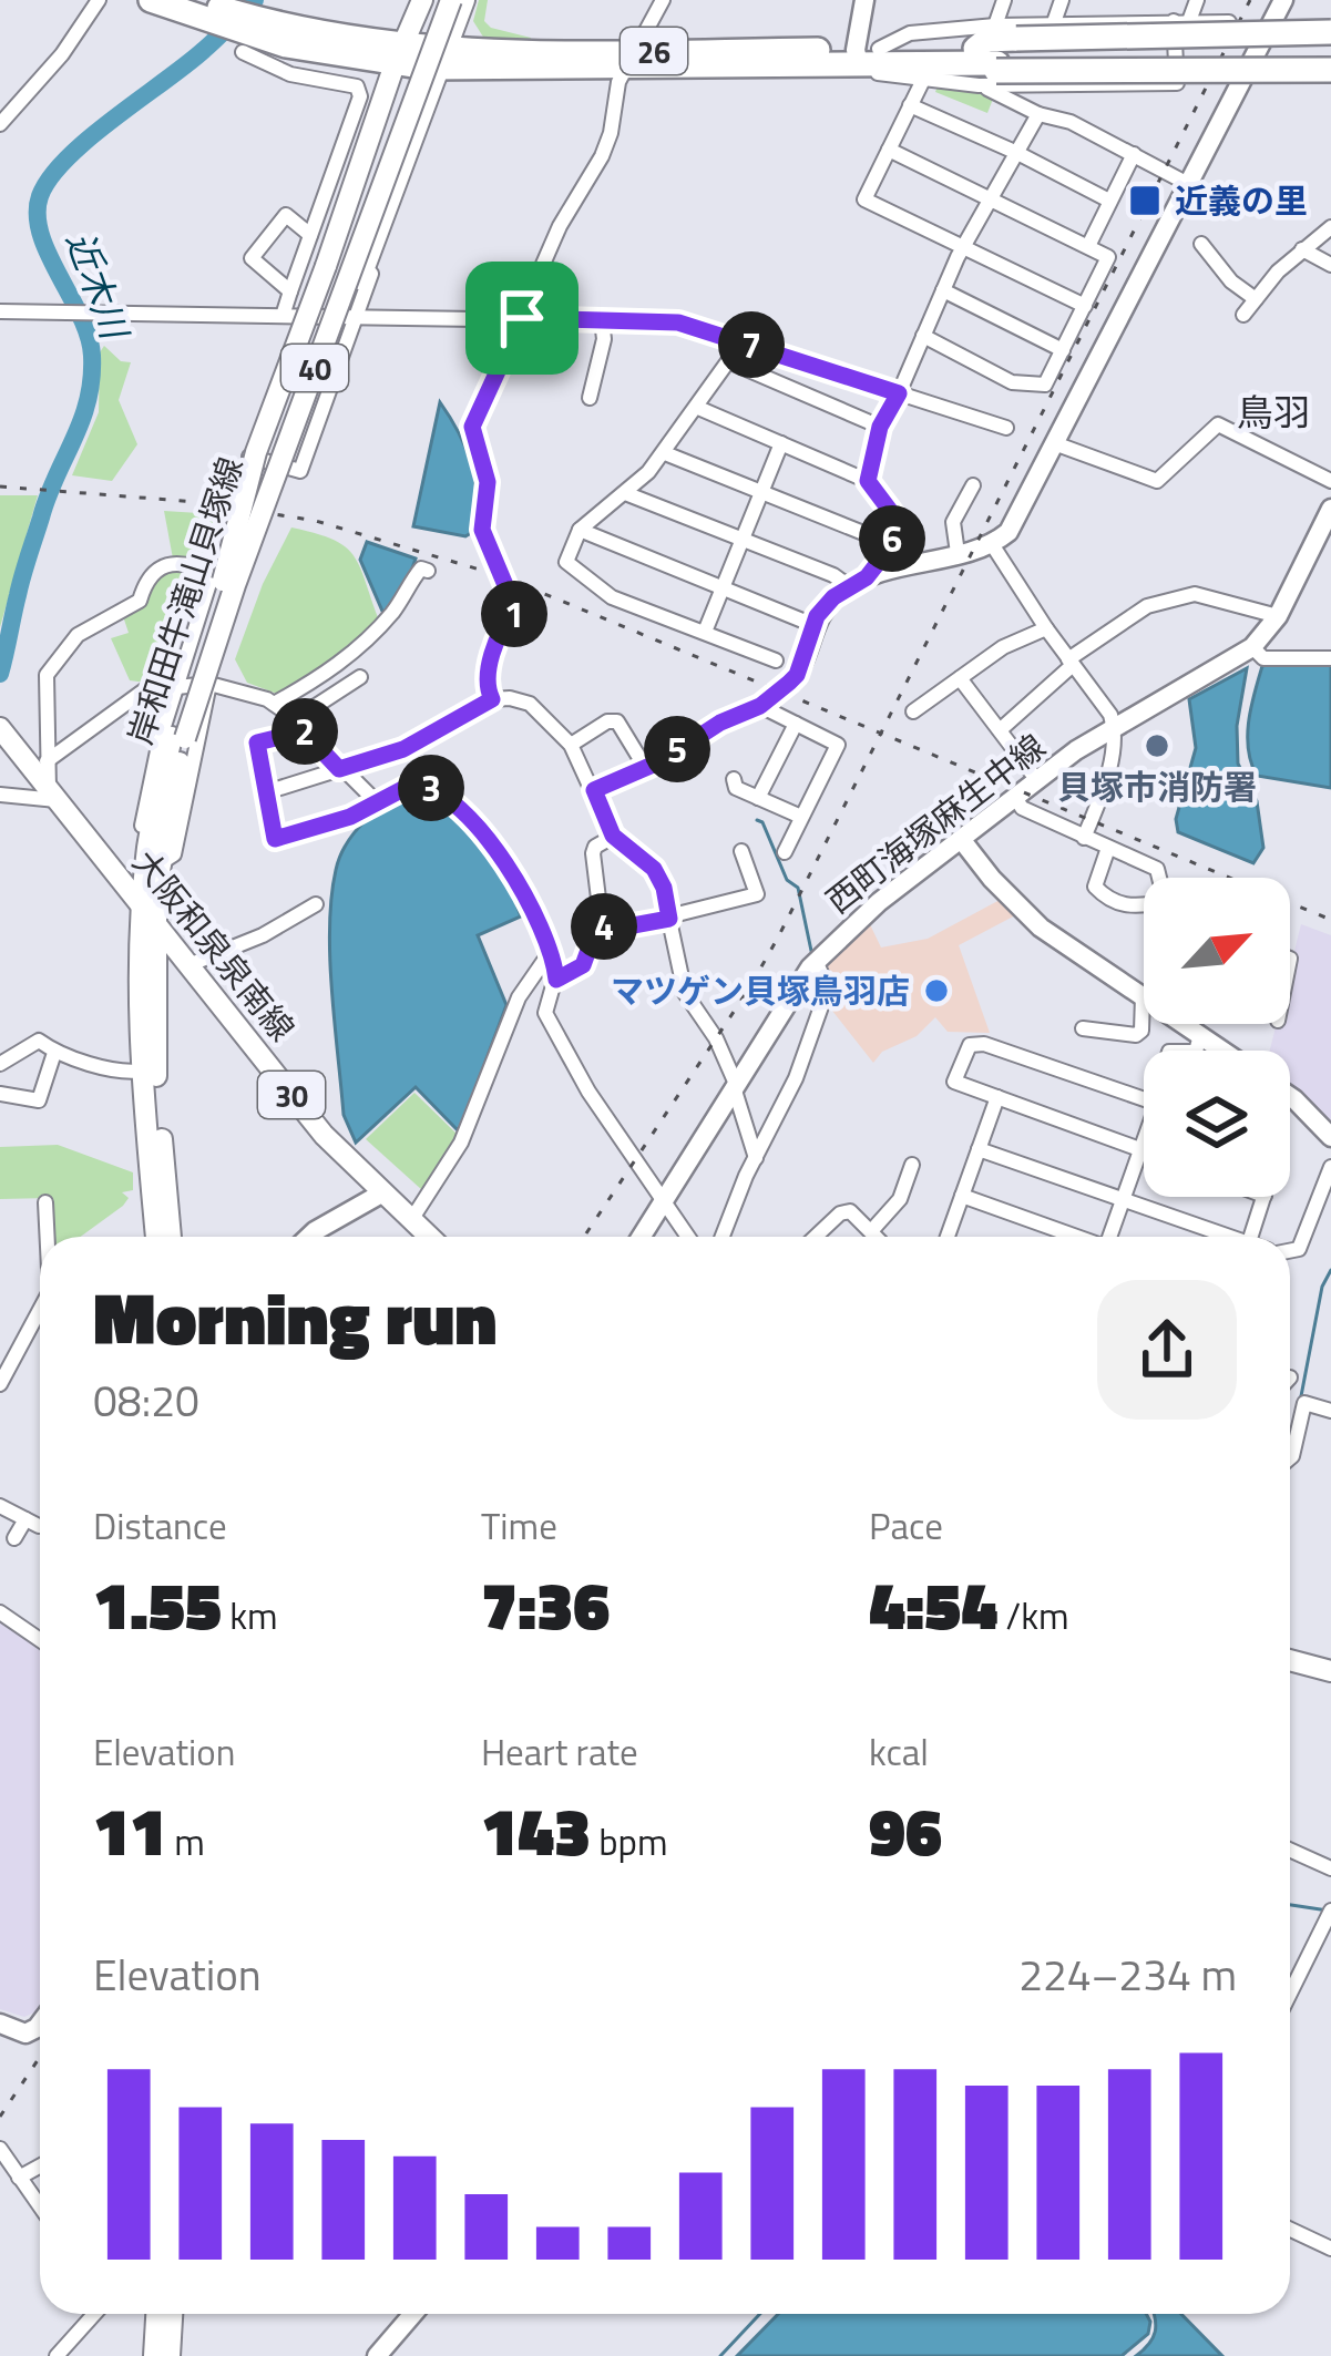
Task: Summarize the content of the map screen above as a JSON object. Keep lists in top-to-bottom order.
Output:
{
  "streets": {
    "highway": ["26"],
    "main road": [
      "40",
      "岸和田牛滝山貝塚線",
      "大阪和泉泉南線",
      "30"
    ],
    "street": ["西町海塚麻生中線"]
  },
  "crossings": [
    ["岸和田牛滝山貝塚線", "大阪和泉泉南線"]
  ],
  "districts": ["鳥羽"],
  "water": ["近木川"],
  "places": {
    "transit": ["近義の里"],
    "other": ["貝塚市消防署", "マツゲン貝塚鳥羽店"]
  },
  "north": "top right",
  "page": {
    "pins": [
      "7",
      "6",
      "1",
      "2",
      "5",
      "3",
      "4"
    ],
    "heading": ["Morning run", "08:20"],
    "stats": [
      ["Distance", "1.55 km"],
      ["Time", "7:36"],
      ["Pace", "4:54 /km"],
      ["Elevation", "11 m"],
      ["Heart rate", "143 bpm"],
      ["kcal", "96"]
    ],
    "chart": ["Elevation", "224–234 m"]
  }
}
